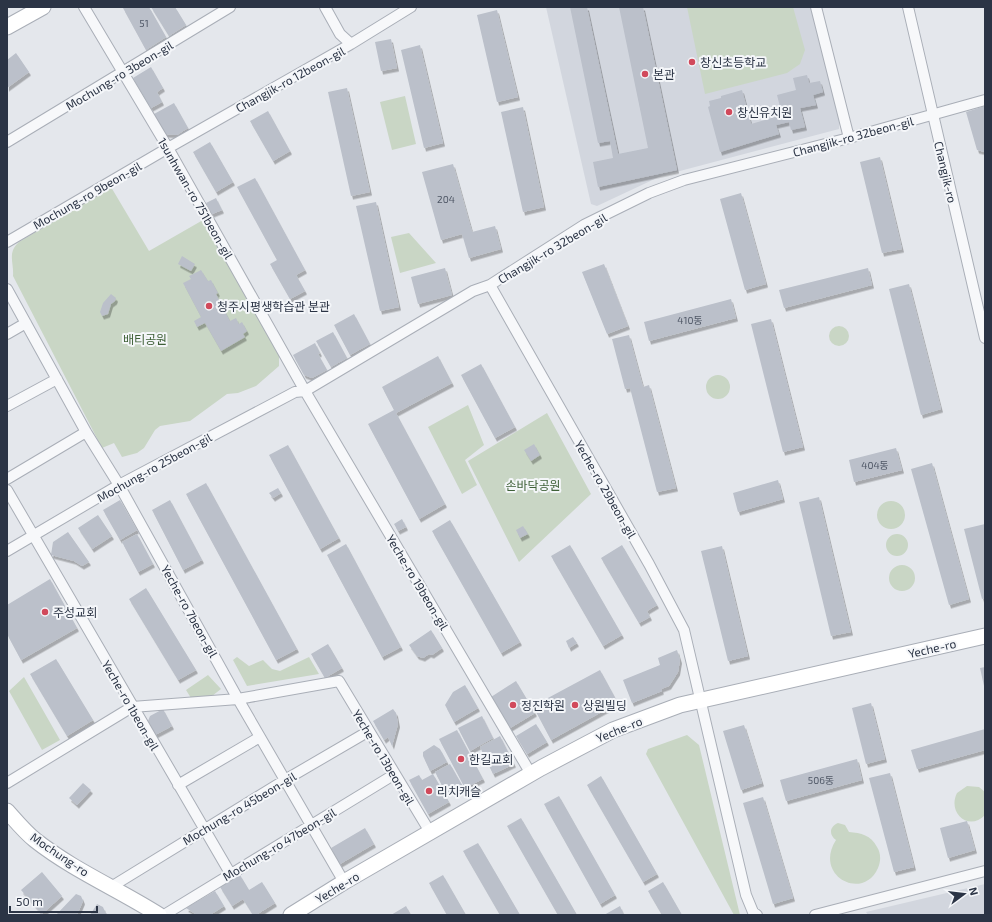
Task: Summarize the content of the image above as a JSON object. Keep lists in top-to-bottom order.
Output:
{
  "streets": {
    "street": [
      "Mochung-ro 3beon-gil",
      "Changjik-ro 12beon-gil",
      "Changjik-ro 32beon-gil",
      "Changjik-ro",
      "Mochung-ro 9beon-gil",
      "1sunhwan-ro 751beon-gil",
      "Mochung-ro 25beon-gil",
      "Yeche-ro 29beon-gil",
      "Yeche-ro 19beon-gil",
      "Yeche-ro 7beon-gil",
      "Yeche-ro",
      "Yeche-ro 1beon-gil",
      "Yeche-ro 13beon-gil",
      "Mochung-ro 45beon-gil",
      "Mochung-ro 47beon-gil",
      "Mochung-ro"
    ]
  },
  "crossings": [
    ["Mochung-ro 3beon-gil", "1sunhwan-ro 751beon-gil"],
    ["Changjik-ro 12beon-gil", "Mochung-ro 9beon-gil"],
    ["Changjik-ro 12beon-gil", "1sunhwan-ro 751beon-gil"],
    ["Changjik-ro 32beon-gil", "Changjik-ro"],
    ["Changjik-ro 32beon-gil", "1sunhwan-ro 751beon-gil"],
    ["Changjik-ro 32beon-gil", "Mochung-ro 25beon-gil"],
    ["Changjik-ro 32beon-gil", "Yeche-ro 29beon-gil"],
    ["Changjik-ro 32beon-gil", "Yeche-ro 19beon-gil"],
    ["Mochung-ro 9beon-gil", "1sunhwan-ro 751beon-gil"],
    ["1sunhwan-ro 751beon-gil", "Mochung-ro 25beon-gil"],
    ["1sunhwan-ro 751beon-gil", "Yeche-ro 19beon-gil"],
    ["Mochung-ro 25beon-gil", "Yeche-ro 19beon-gil"],
    ["Mochung-ro 25beon-gil", "Yeche-ro 7beon-gil"],
    ["Mochung-ro 25beon-gil", "Yeche-ro 1beon-gil"],
    ["Yeche-ro 29beon-gil", "Yeche-ro"],
    ["Yeche-ro 19beon-gil", "Yeche-ro"],
    ["Yeche-ro 7beon-gil", "Yeche-ro"],
    ["Yeche-ro 7beon-gil", "Yeche-ro 13beon-gil"],
    ["Yeche-ro 7beon-gil", "Mochung-ro 45beon-gil"],
    ["Yeche-ro 7beon-gil", "Mochung-ro 47beon-gil"],
    ["Yeche-ro", "Yeche-ro 13beon-gil"],
    ["Yeche-ro 1beon-gil", "Mochung-ro 45beon-gil"],
    ["Yeche-ro 1beon-gil", "Mochung-ro 47beon-gil"],
    ["Yeche-ro 13beon-gil", "Mochung-ro 45beon-gil"],
    ["Yeche-ro 13beon-gil", "Mochung-ro 47beon-gil"],
    ["Mochung-ro 45beon-gil", "Mochung-ro"]
  ],
  "parks": ["배티공원", "손바닥공원"],
  "places": [
    "창신초등학교",
    "본관",
    "창신유치원",
    "청주시평생학습관 분관",
    "주성교회",
    "정진학원",
    "상원빌딩",
    "한길교회",
    "리치캐슬"
  ],
  "house_numbers": [
    "51",
    "204",
    "410동",
    "404동",
    "506동"
  ],
  "scale_bar": "50 m",
  "north": "right"
}
